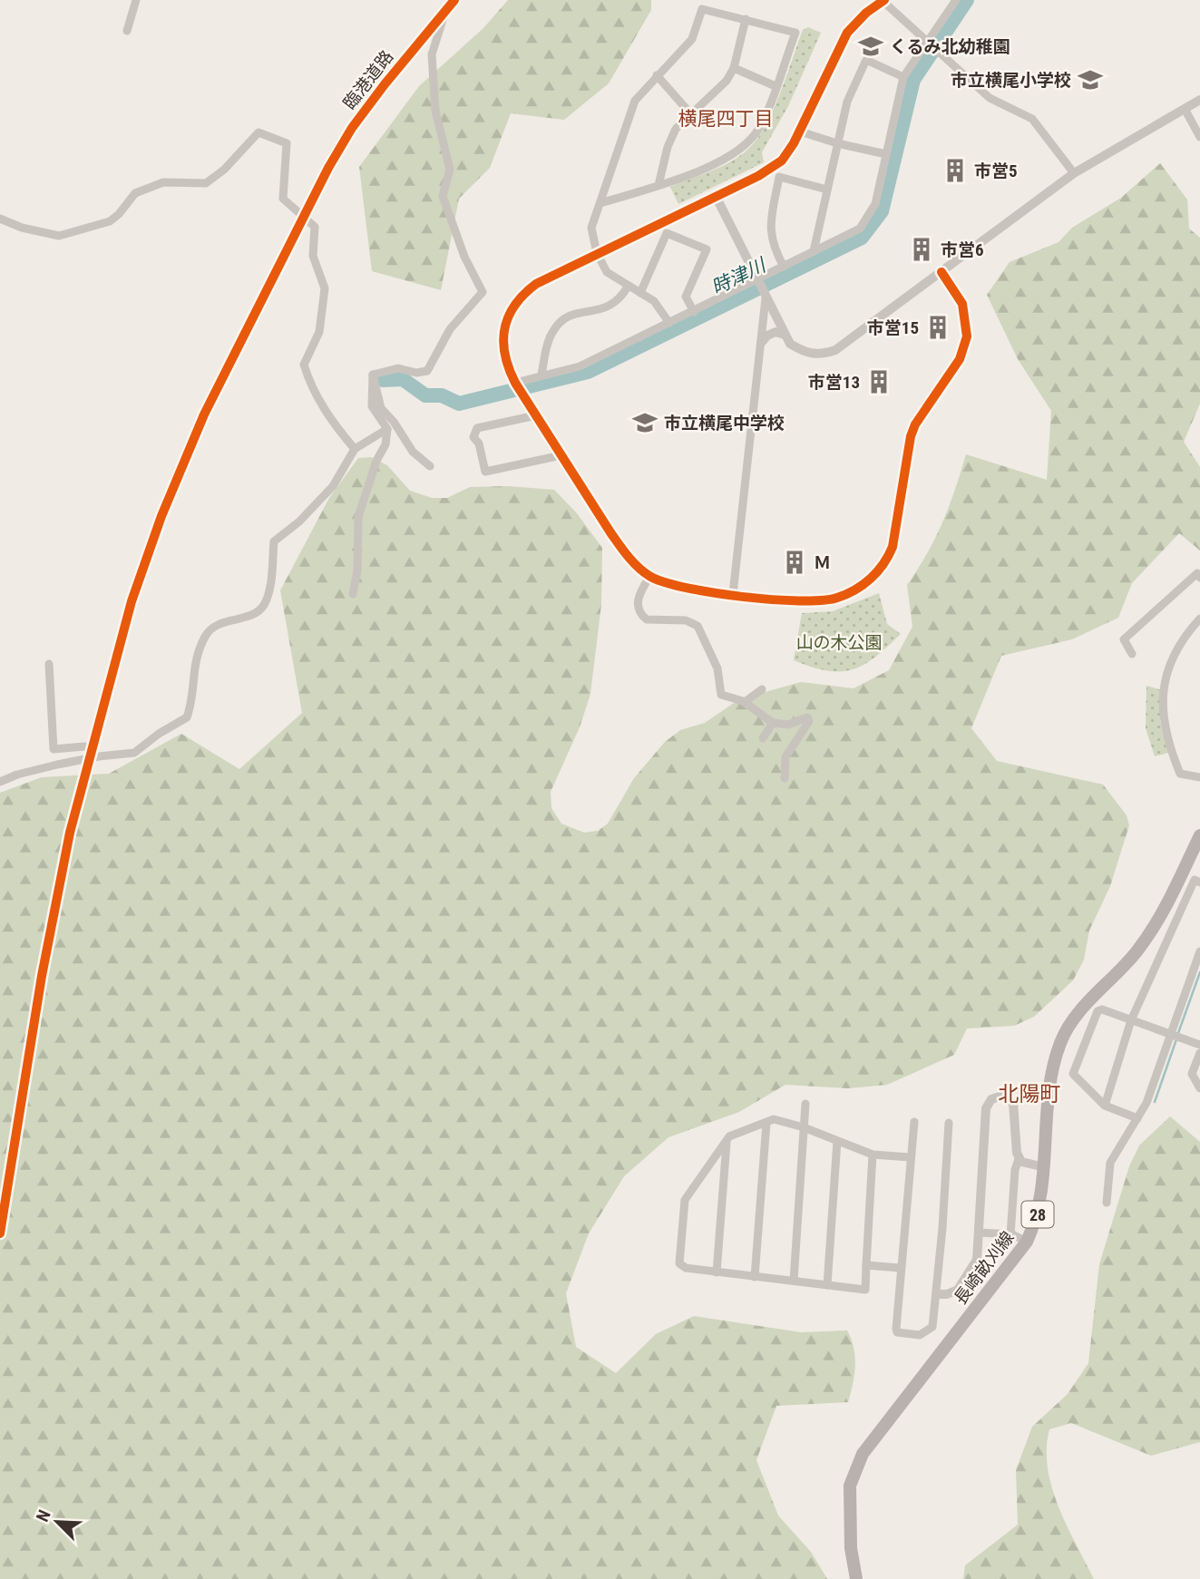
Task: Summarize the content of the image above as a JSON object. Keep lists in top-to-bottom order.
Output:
{
  "streets": {
    "main road": ["28", "長崎畝刈線"],
    "street": ["臨港道路"]
  },
  "districts": ["横尾四丁目", "北陽町"],
  "water": ["時津川"],
  "parks": ["山の木公園"],
  "places": {
    "school or university": ["くるみ北幼稚園", "市立横尾小学校", "市立横尾中学校"],
    "building": [
      "市営5",
      "市営6",
      "市営15",
      "市営13",
      "Ｍ"
    ]
  },
  "north": "top left"
}
